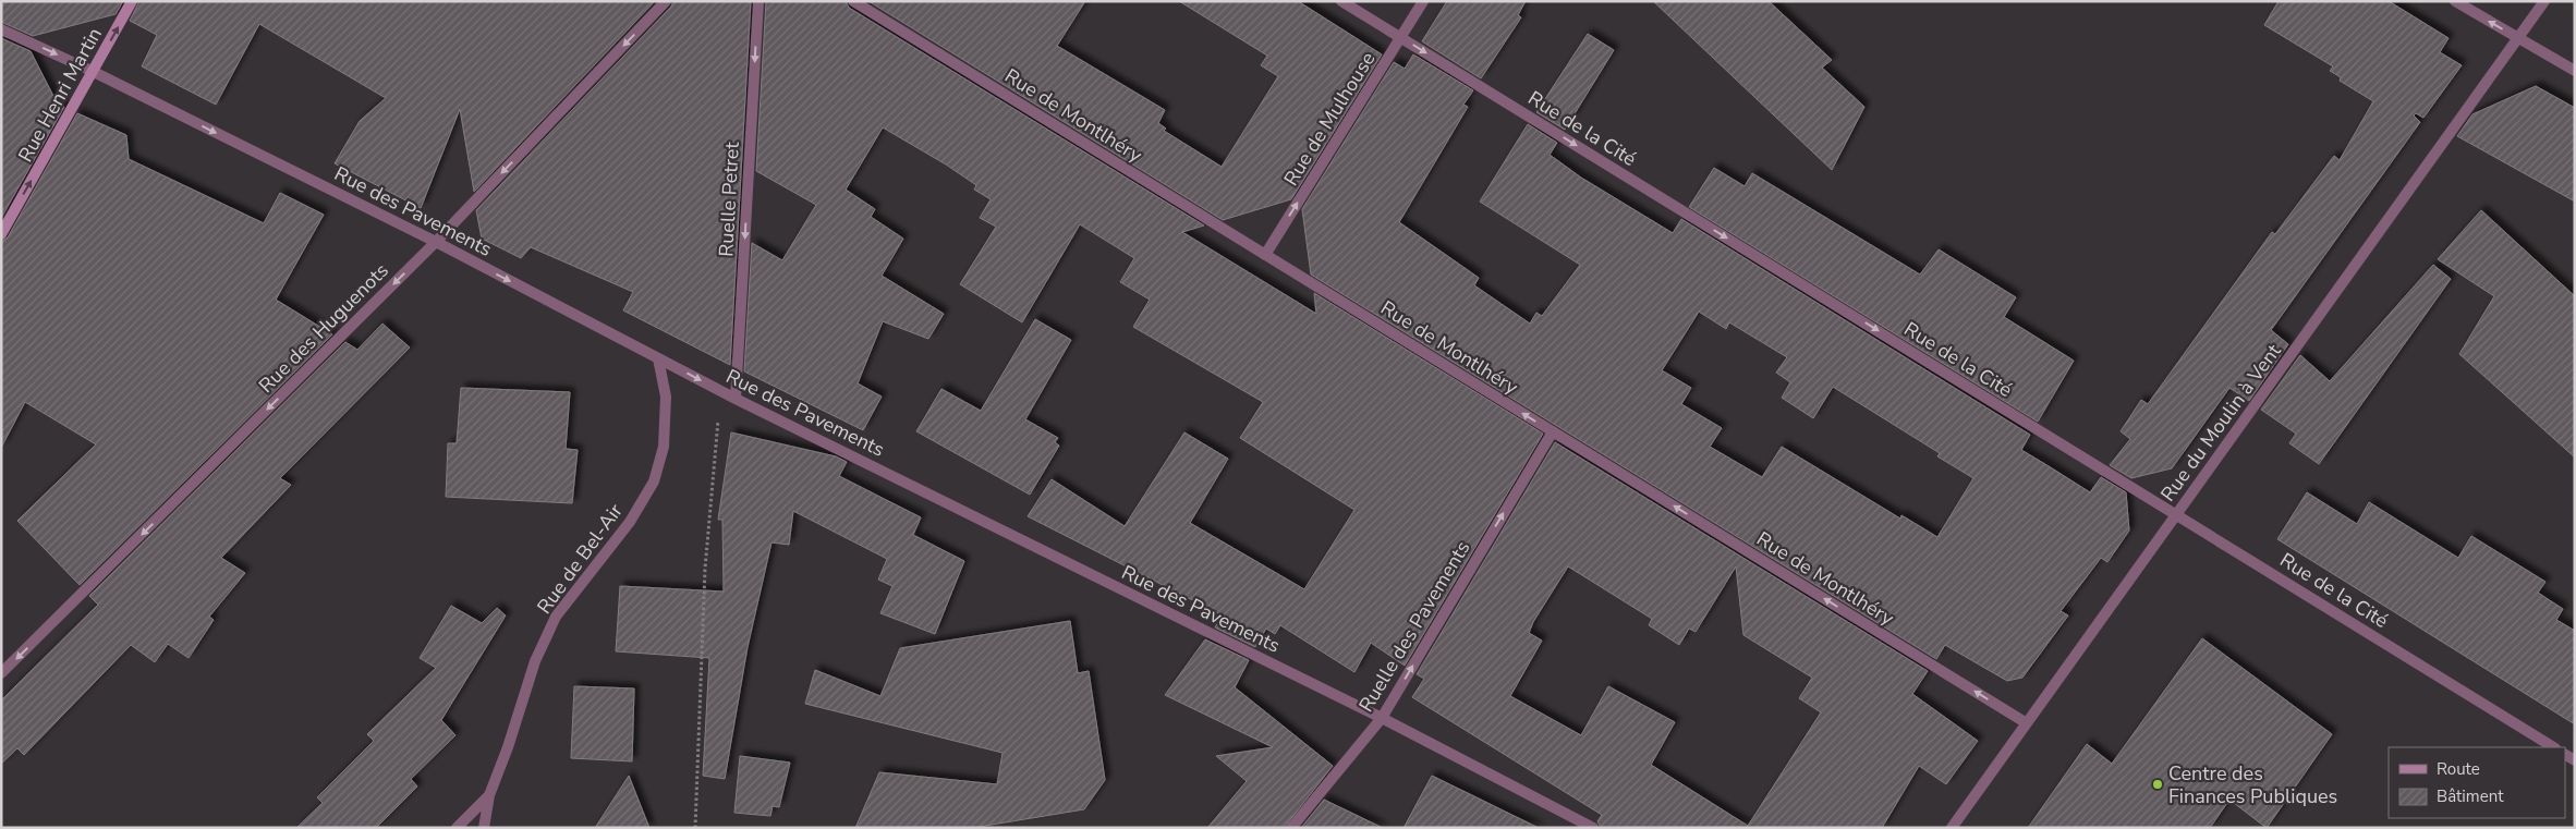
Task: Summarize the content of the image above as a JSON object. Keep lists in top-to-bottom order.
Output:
{
  "streets": {
    "main road": ["Rue Henri Martin"],
    "street": [
      "Rue de Montlhéry",
      "Rue de Mulhouse",
      "Rue de la Cité",
      "Ruelle Petret",
      "Rue des Pavements",
      "Rue des Huguenots",
      "Rue du Moulin à Vent",
      "Rue de Bel-Air",
      "Ruelle des Pavements"
    ]
  },
  "crossings": [
    ["Rue Henri Martin", "Rue des Pavements"],
    ["Rue de Montlhéry", "Rue de Mulhouse"],
    ["Rue de Montlhéry", "Rue du Moulin à Vent"],
    ["Rue de Montlhéry", "Ruelle des Pavements"],
    ["Rue de Mulhouse", "Rue de la Cité"],
    ["Rue de la Cité", "Rue du Moulin à Vent"],
    ["Ruelle Petret", "Rue des Pavements"],
    ["Rue des Pavements", "Rue des Huguenots"],
    ["Rue des Pavements", "Rue de Bel-Air"],
    ["Rue des Pavements", "Ruelle des Pavements"]
  ],
  "one_way": [
    "Rue Henri Martin",
    "Rue de Montlhéry",
    "Rue de Mulhouse",
    "Rue de la Cité",
    "Ruelle Petret",
    "Rue des Pavements",
    "Rue des Huguenots",
    "Ruelle des Pavements"
  ],
  "places": ["Centre des Finances Publiques"],
  "legend": ["Route", "Bâtiment"]
}
